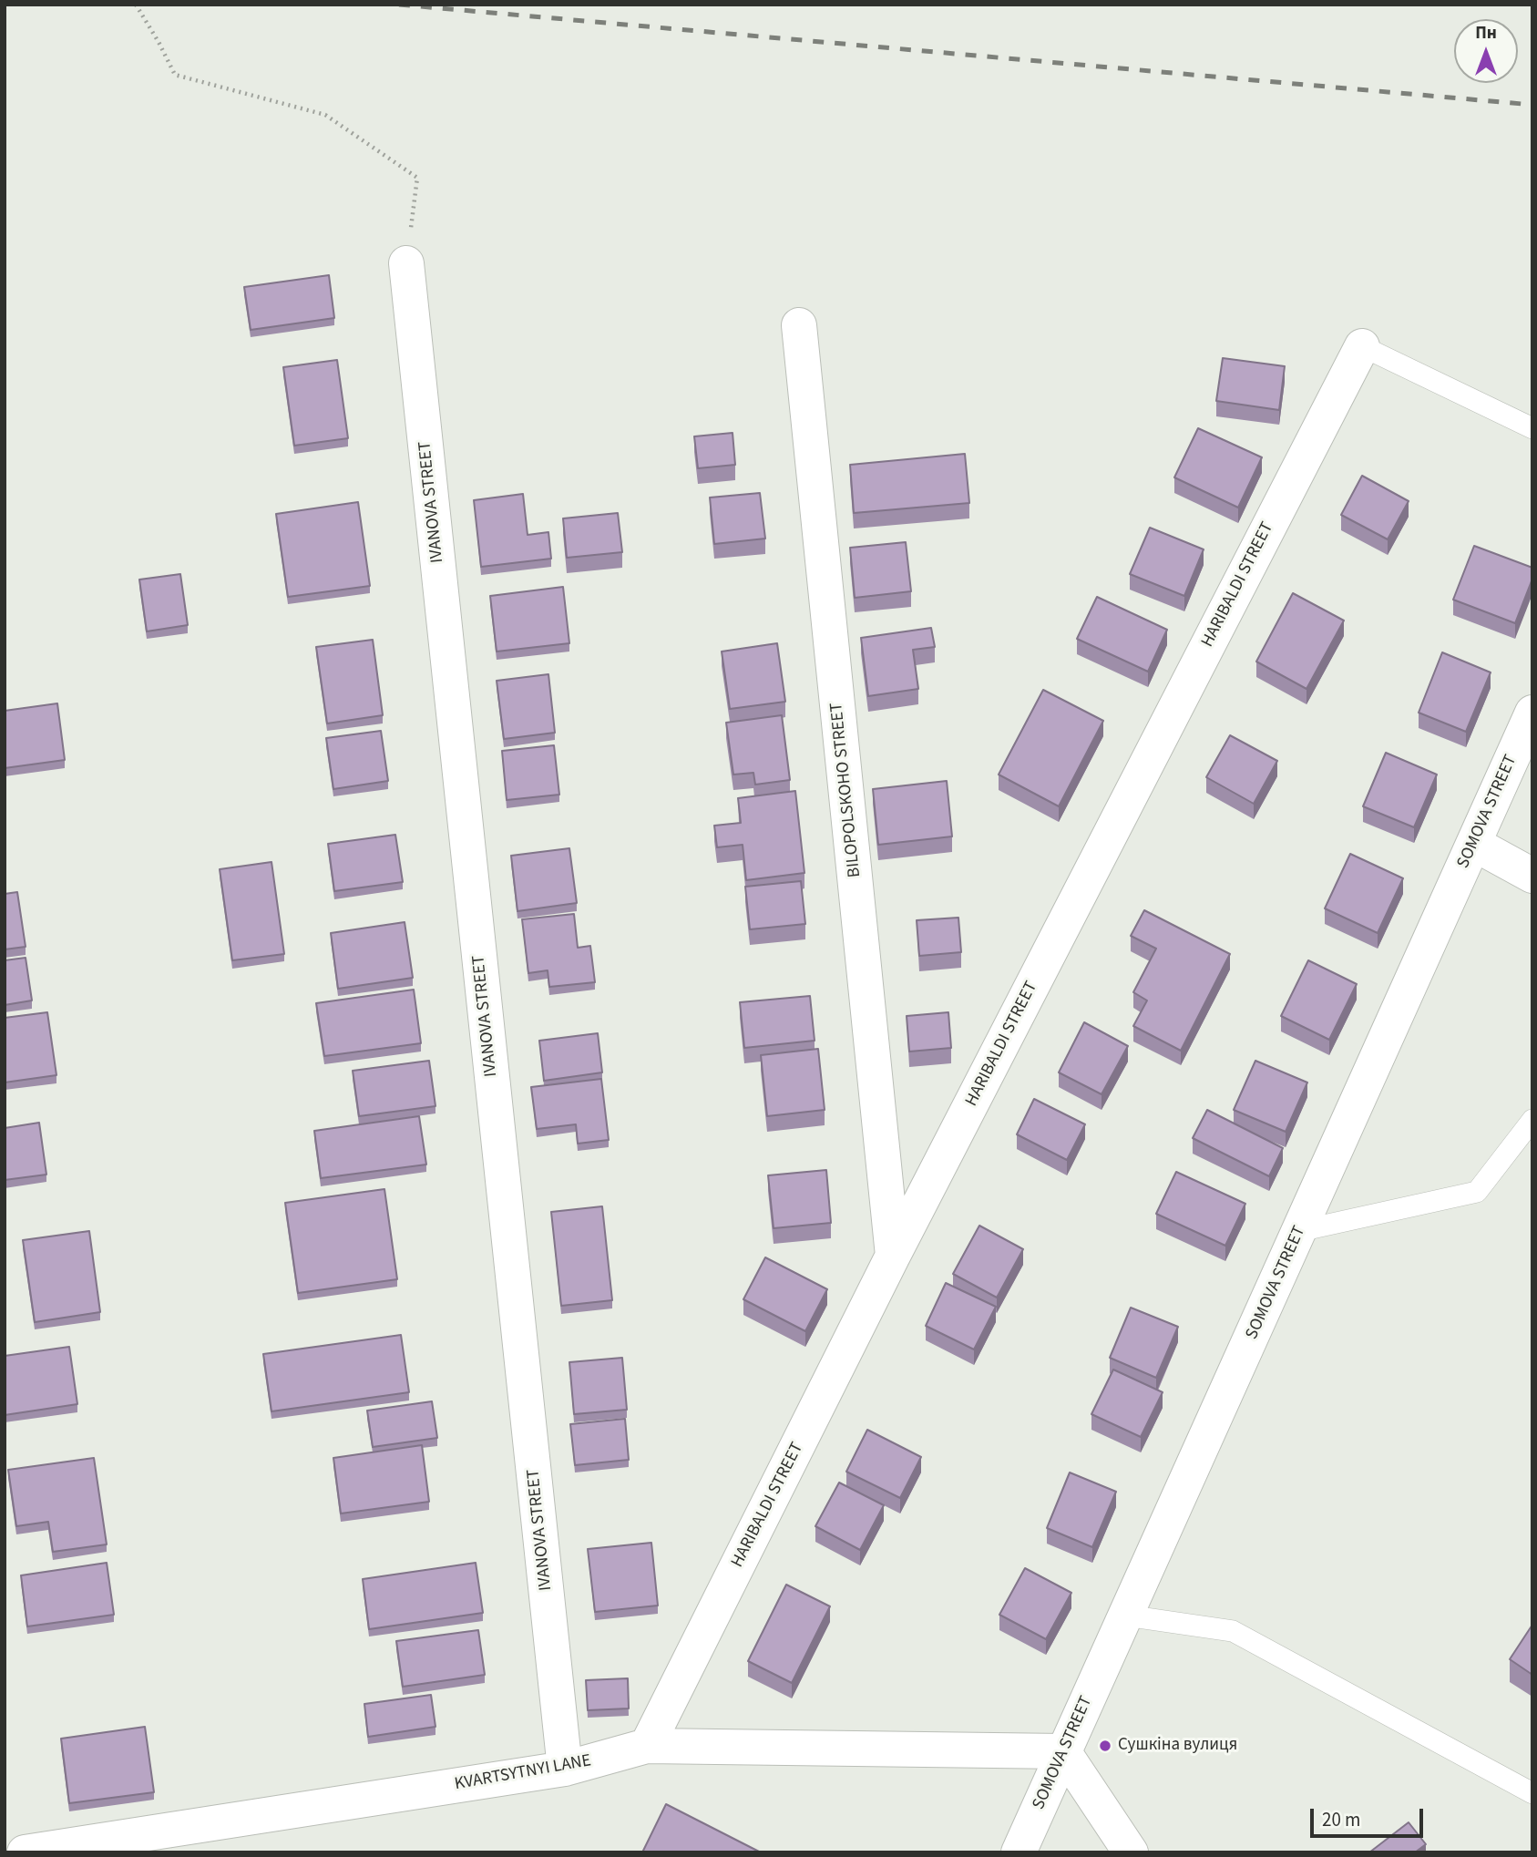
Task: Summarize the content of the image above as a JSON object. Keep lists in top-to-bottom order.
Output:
{
  "streets": {
    "street": [
      "IVANOVA STREET",
      "HARIBALDI STREET",
      "BILOPOLSKOHO STREET",
      "SOMOVA STREET",
      "KVARTSYTNYI LANE"
    ]
  },
  "crossings": [
    ["IVANOVA STREET", "KVARTSYTNYI LANE"],
    ["HARIBALDI STREET", "BILOPOLSKOHO STREET"],
    ["HARIBALDI STREET", "KVARTSYTNYI LANE"],
    ["SOMOVA STREET", "KVARTSYTNYI LANE"]
  ],
  "places": ["Сушкіна вулиця"],
  "scale_bar": "20 m",
  "north": "top"
}
